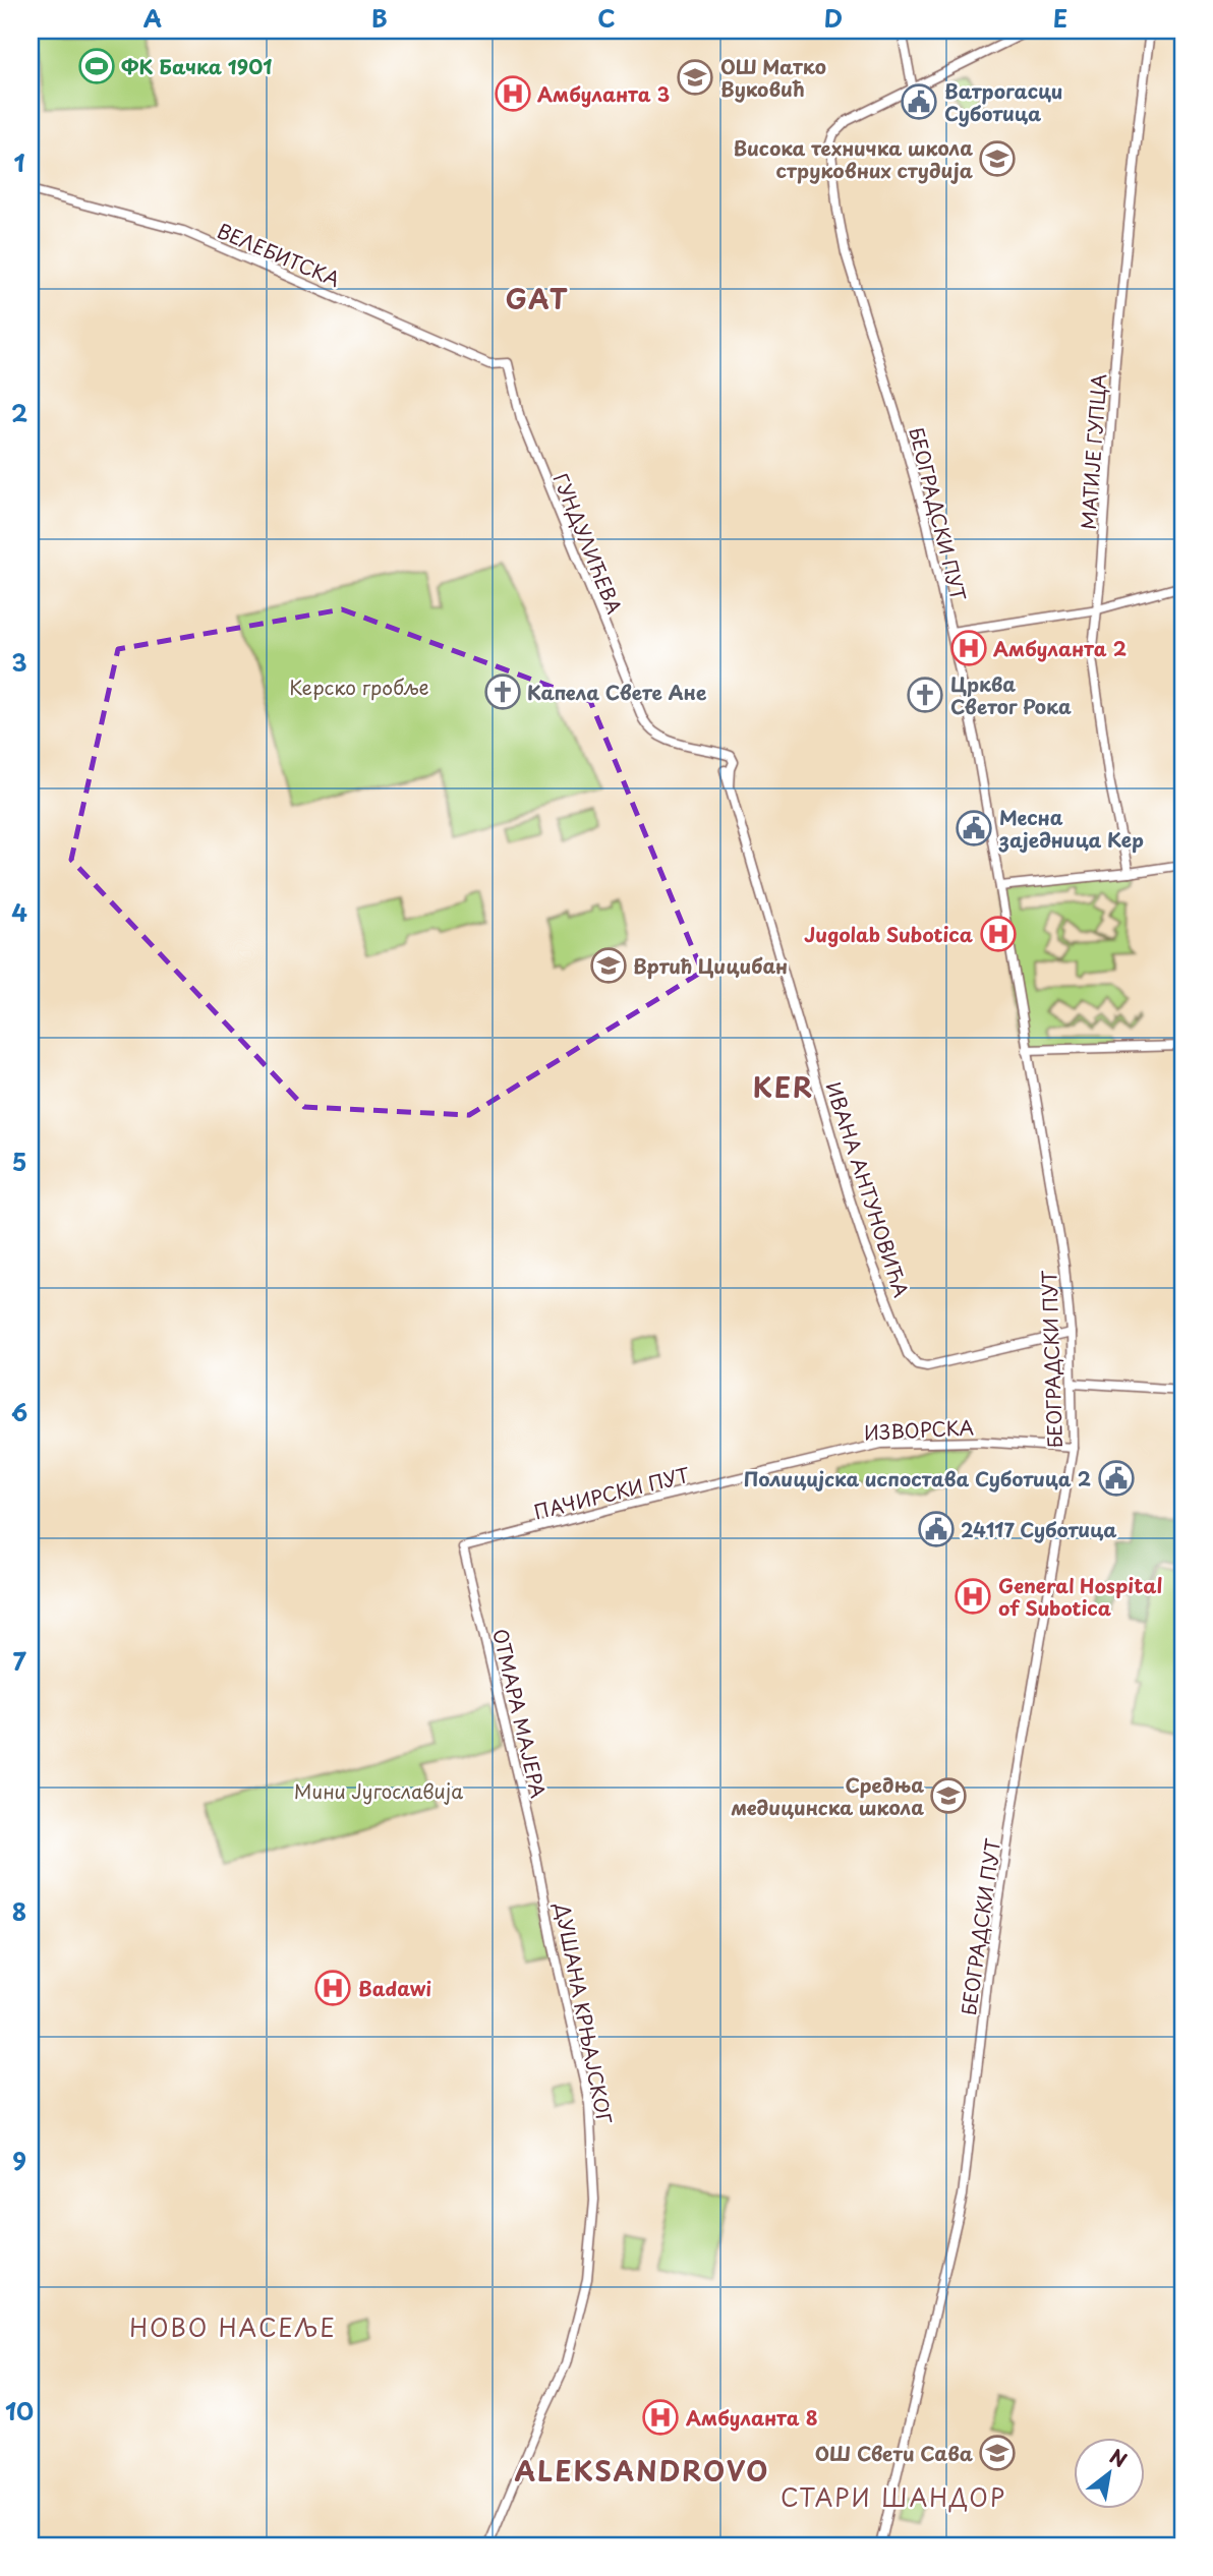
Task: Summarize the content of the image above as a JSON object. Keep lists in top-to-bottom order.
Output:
{
  "streets": {
    "street": [
      "ВЕЛЕБИТСКА",
      "МАТИЈЕ ГУПЦА",
      "БЕОГРАДСКИ ПУТ",
      "ГУНДУЛИЋЕВА",
      "ИВАНА АНТУНОВИЋА",
      "ИЗВОРСКА",
      "ПАЧИРСКИ ПУТ",
      "ОТМАРА МАЈЕРА",
      "ДУШАНА КРЊАЈСКОГ"
    ]
  },
  "crossings": [
    ["ВЕЛЕБИТСКА", "ГУНДУЛИЋЕВА"],
    ["БЕОГРАДСКИ ПУТ", "ИВАНА АНТУНОВИЋА"],
    ["БЕОГРАДСКИ ПУТ", "ИЗВОРСКА"],
    ["ГУНДУЛИЋЕВА", "ИВАНА АНТУНОВИЋА"],
    ["ИЗВОРСКА", "ПАЧИРСКИ ПУТ"],
    ["ПАЧИРСКИ ПУТ", "ОТМАРА МАЈЕРА"],
    ["ОТМАРА МАЈЕРА", "ДУШАНА КРЊАЈСКОГ"]
  ],
  "districts": [
    "GAT",
    "KER",
    "НОВО НАСЕЉЕ",
    "ALEKSANDROVO",
    "СТАРИ ШАНДОР"
  ],
  "parks": ["Керско гробље", "Мини Југославија"],
  "places": {
    "sports": ["ФК Бачка 1901"],
    "school or university": [
      "ОШ Матко Вуковић",
      "Висока техничка школа струковних студија",
      "Вртић Цицибан",
      "Средња медицинска школа",
      "ОШ Свети Сава"
    ],
    "hospital": [
      "Амбуланта 3",
      "Амбуланта 2",
      "Jugolab Subotica",
      "General Hospital of Subotica",
      "Badawi",
      "Амбуланта 8"
    ],
    "public building": [
      "Ватрогасци Суботица",
      "Месна заједница Кер",
      "Полицијска испостава Суботица 2",
      "24117 Суботица"
    ],
    "church": ["Капела Свете Ане", "Црква Светог Рока"]
  },
  "north": "top right",
  "grid": {
    "columns": [
      "A",
      "B",
      "C",
      "D",
      "E"
    ],
    "rows": [
      "1",
      "2",
      "3",
      "4",
      "5",
      "6",
      "7",
      "8",
      "9",
      "10"
    ]
  }
}
